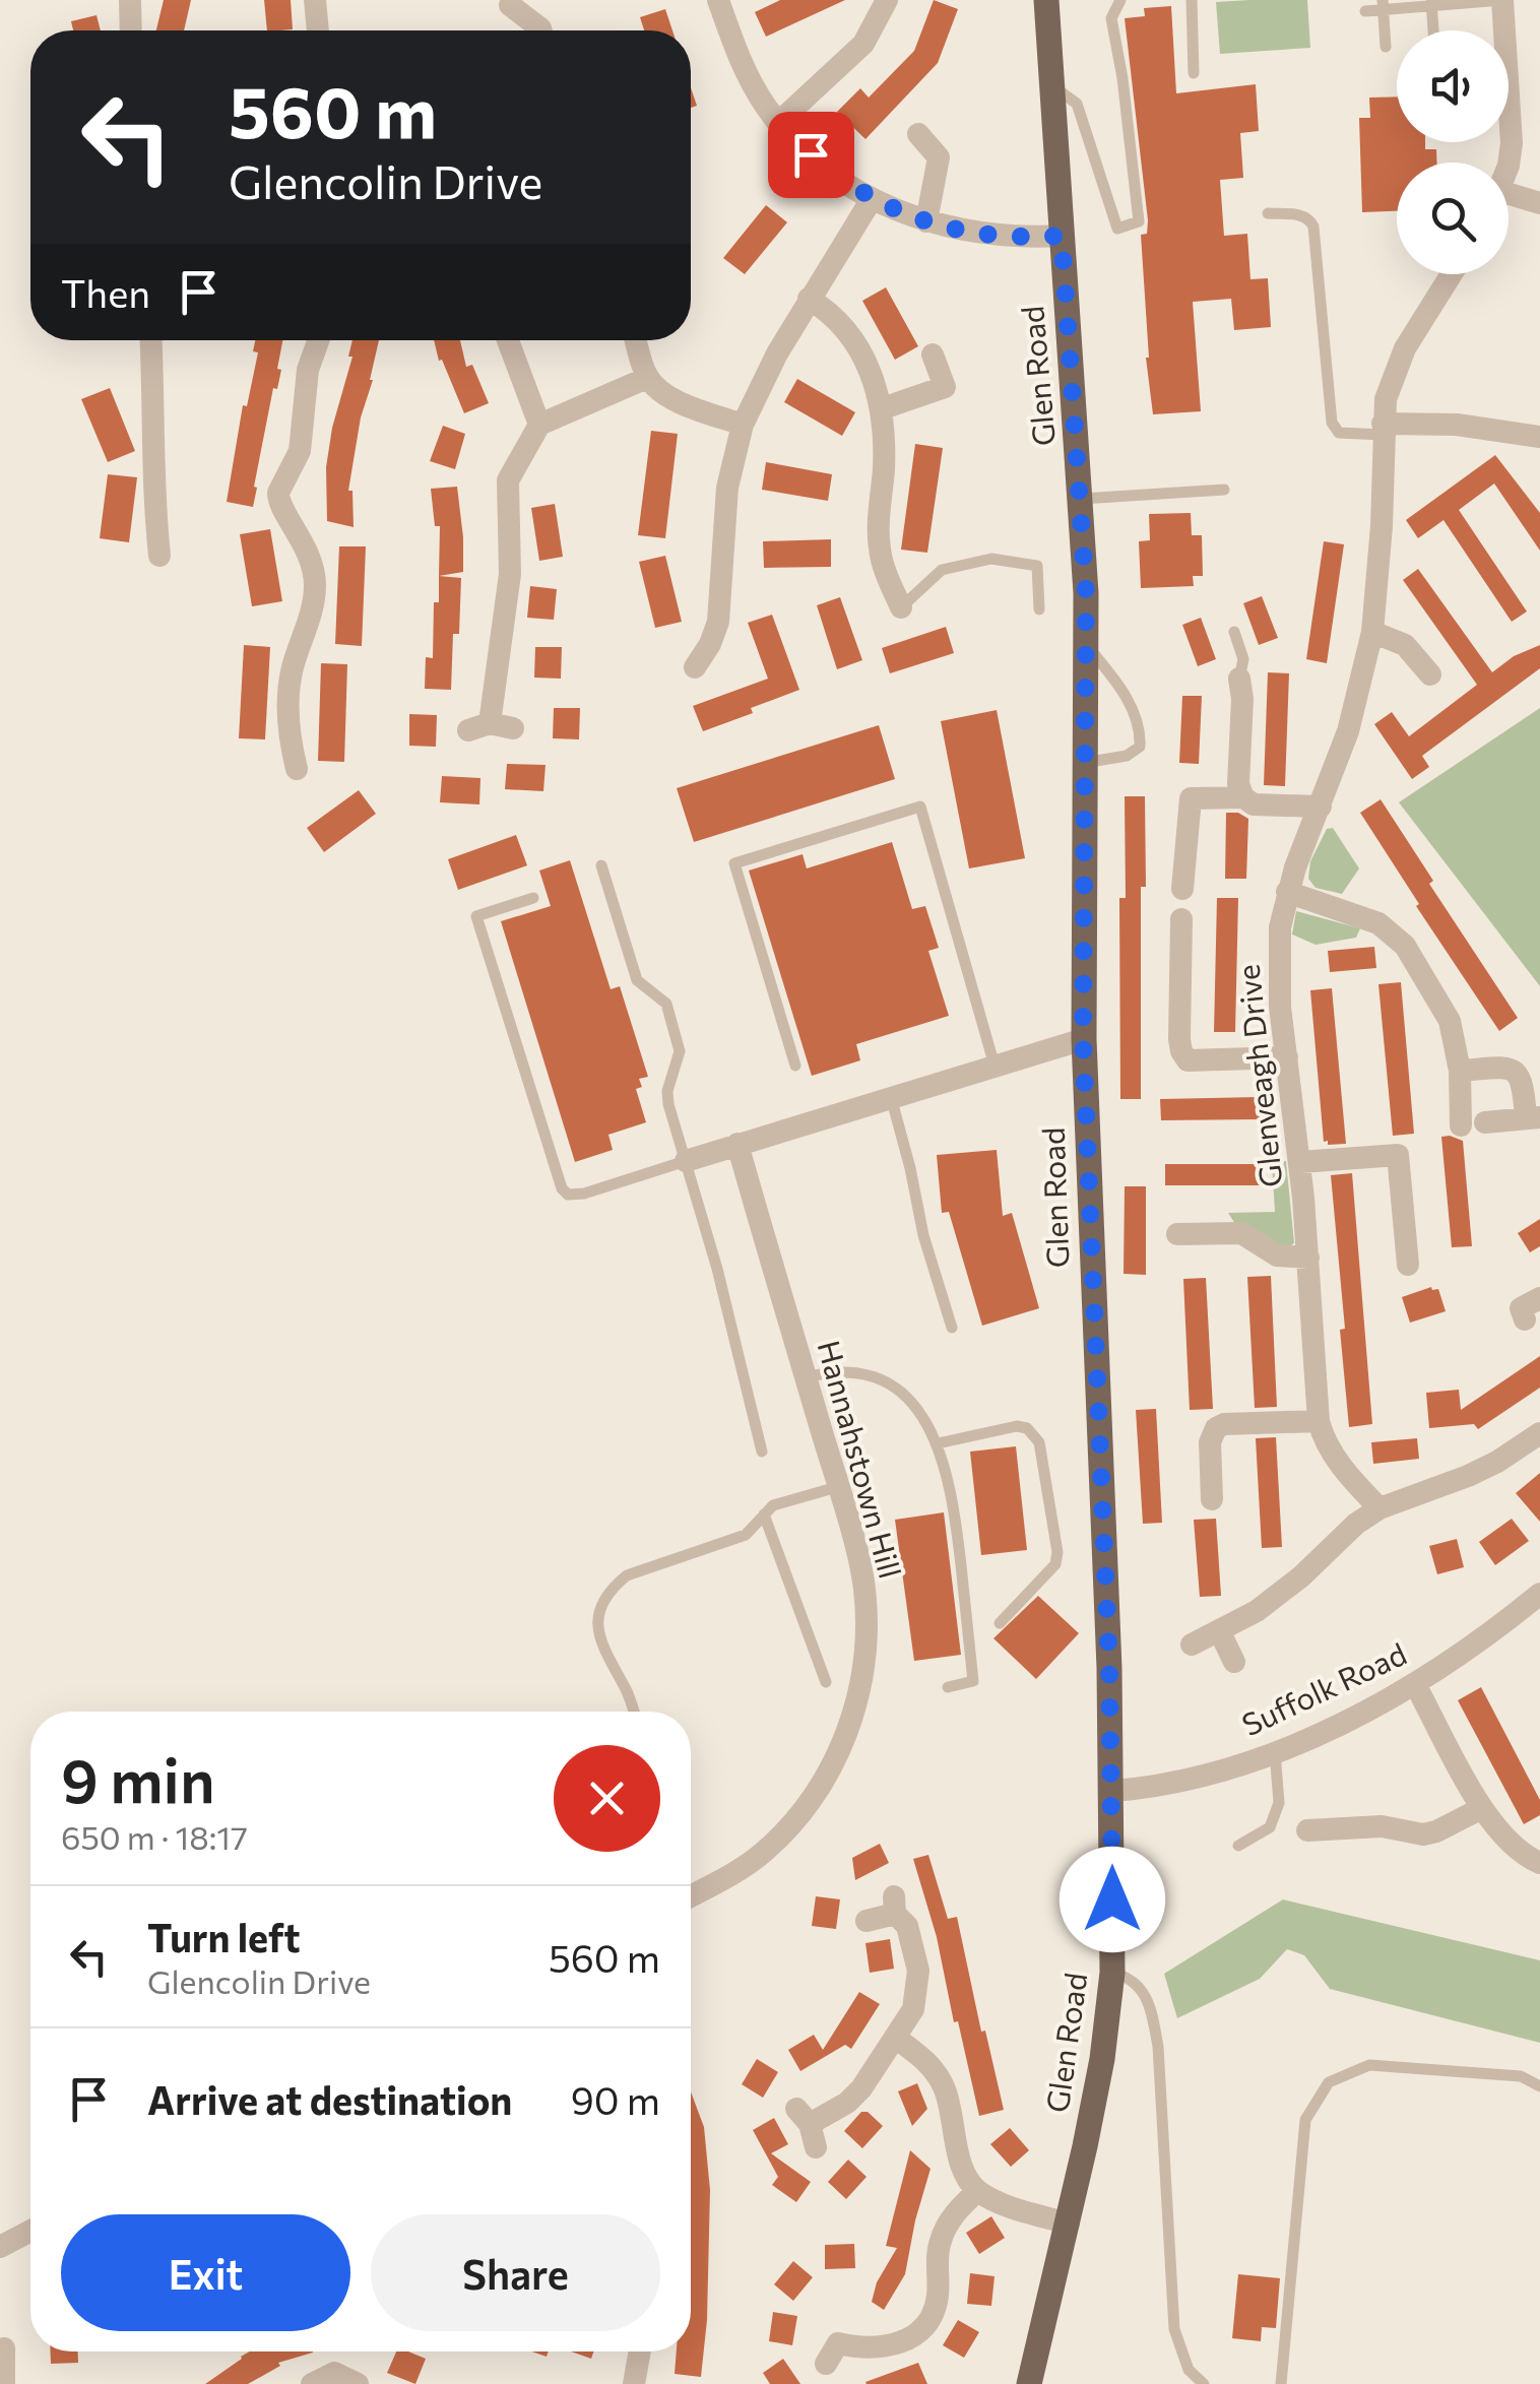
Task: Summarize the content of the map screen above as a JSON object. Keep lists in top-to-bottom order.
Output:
{
  "streets": {
    "main road": ["Glen Road"],
    "street": ["Glenveagh Drive", "Hannahstown Hill", "Suffolk Road"]
  },
  "crossings": [
    ["Glen Road", "Suffolk Road"]
  ],
  "page": {
    "turn": ["560 m", "Glencolin Drive"],
    "then": "Then",
    "heading": ["9 min", "650 m · 18:17"],
    "list": [
      {
        "name": "Turn left",
        "note": "Glencolin Drive",
        "value": "560 m"
      },
      {
        "name": "Arrive at destination",
        "value": "90 m"
      }
    ],
    "buttons": ["Exit", "Share"]
  }
}
